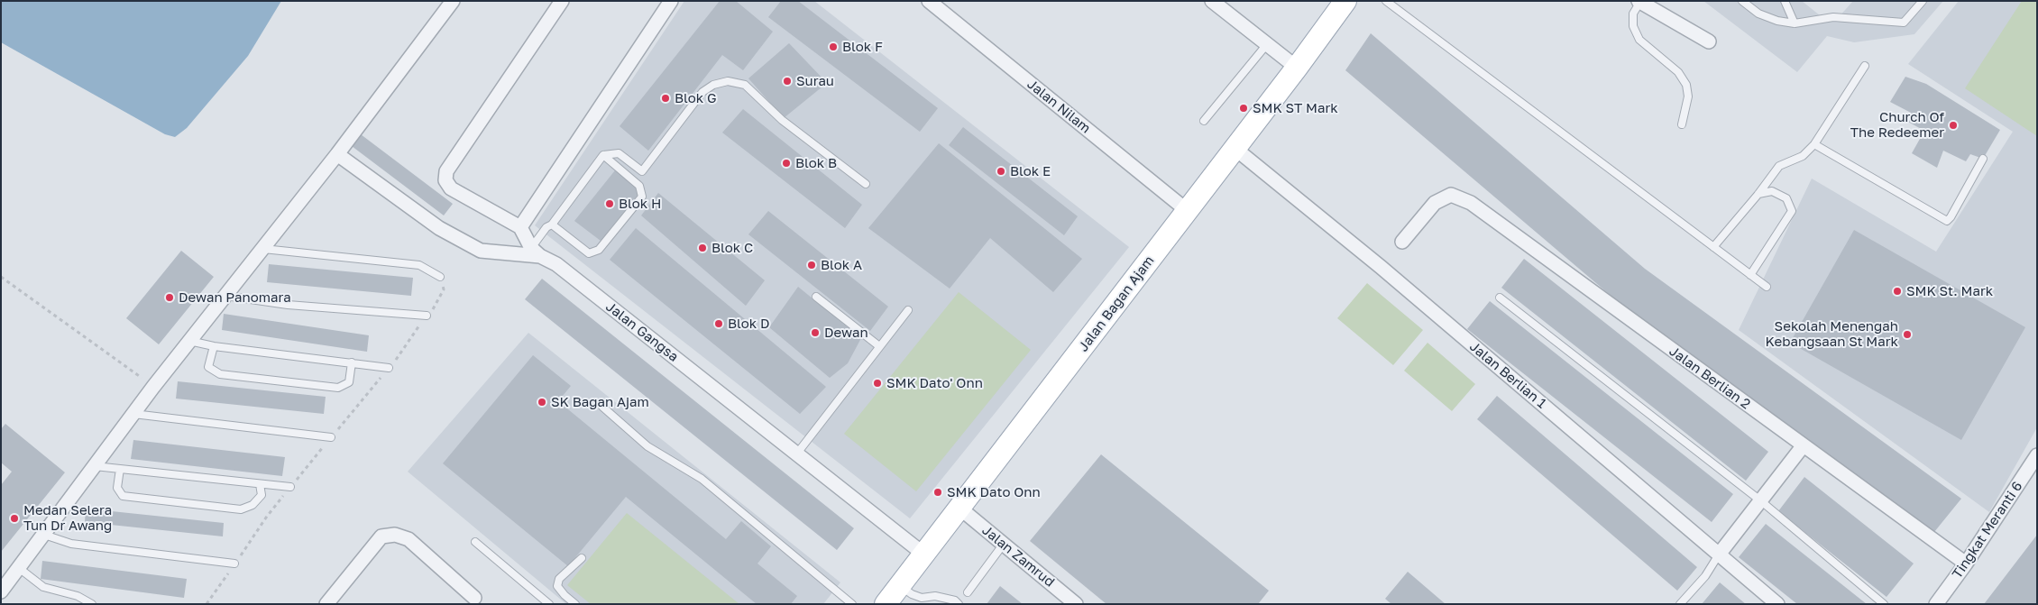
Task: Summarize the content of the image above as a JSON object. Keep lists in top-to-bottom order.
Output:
{
  "streets": {
    "main road": ["Jalan Bagan Ajam"],
    "street": [
      "Jalan Nilam",
      "Jalan Gangsa",
      "Jalan Berlian 1",
      "Jalan Berlian 2",
      "Tingkat Meranti 6",
      "Jalan Zamrud"
    ]
  },
  "crossings": [
    ["Jalan Nilam", "Jalan Bagan Ajam"],
    ["Jalan Bagan Ajam", "Jalan Gangsa"],
    ["Jalan Bagan Ajam", "Jalan Berlian 1"],
    ["Jalan Bagan Ajam", "Jalan Zamrud"],
    ["Jalan Berlian 2", "Tingkat Meranti 6"]
  ],
  "places": [
    "Blok F",
    "Surau",
    "Blok G",
    "SMK ST Mark",
    "Church Of The Redeemer",
    "Blok B",
    "Blok E",
    "Blok H",
    "Blok C",
    "Blok A",
    "SMK St. Mark",
    "Dewan Panomara",
    "Blok D",
    "Dewan",
    "Sekolah Menengah Kebangsaan St Mark",
    "SMK Dato' Onn",
    "SK Bagan Ajam",
    "SMK Dato Onn",
    "Medan Selera Tun Dr Awang"
  ]
}
